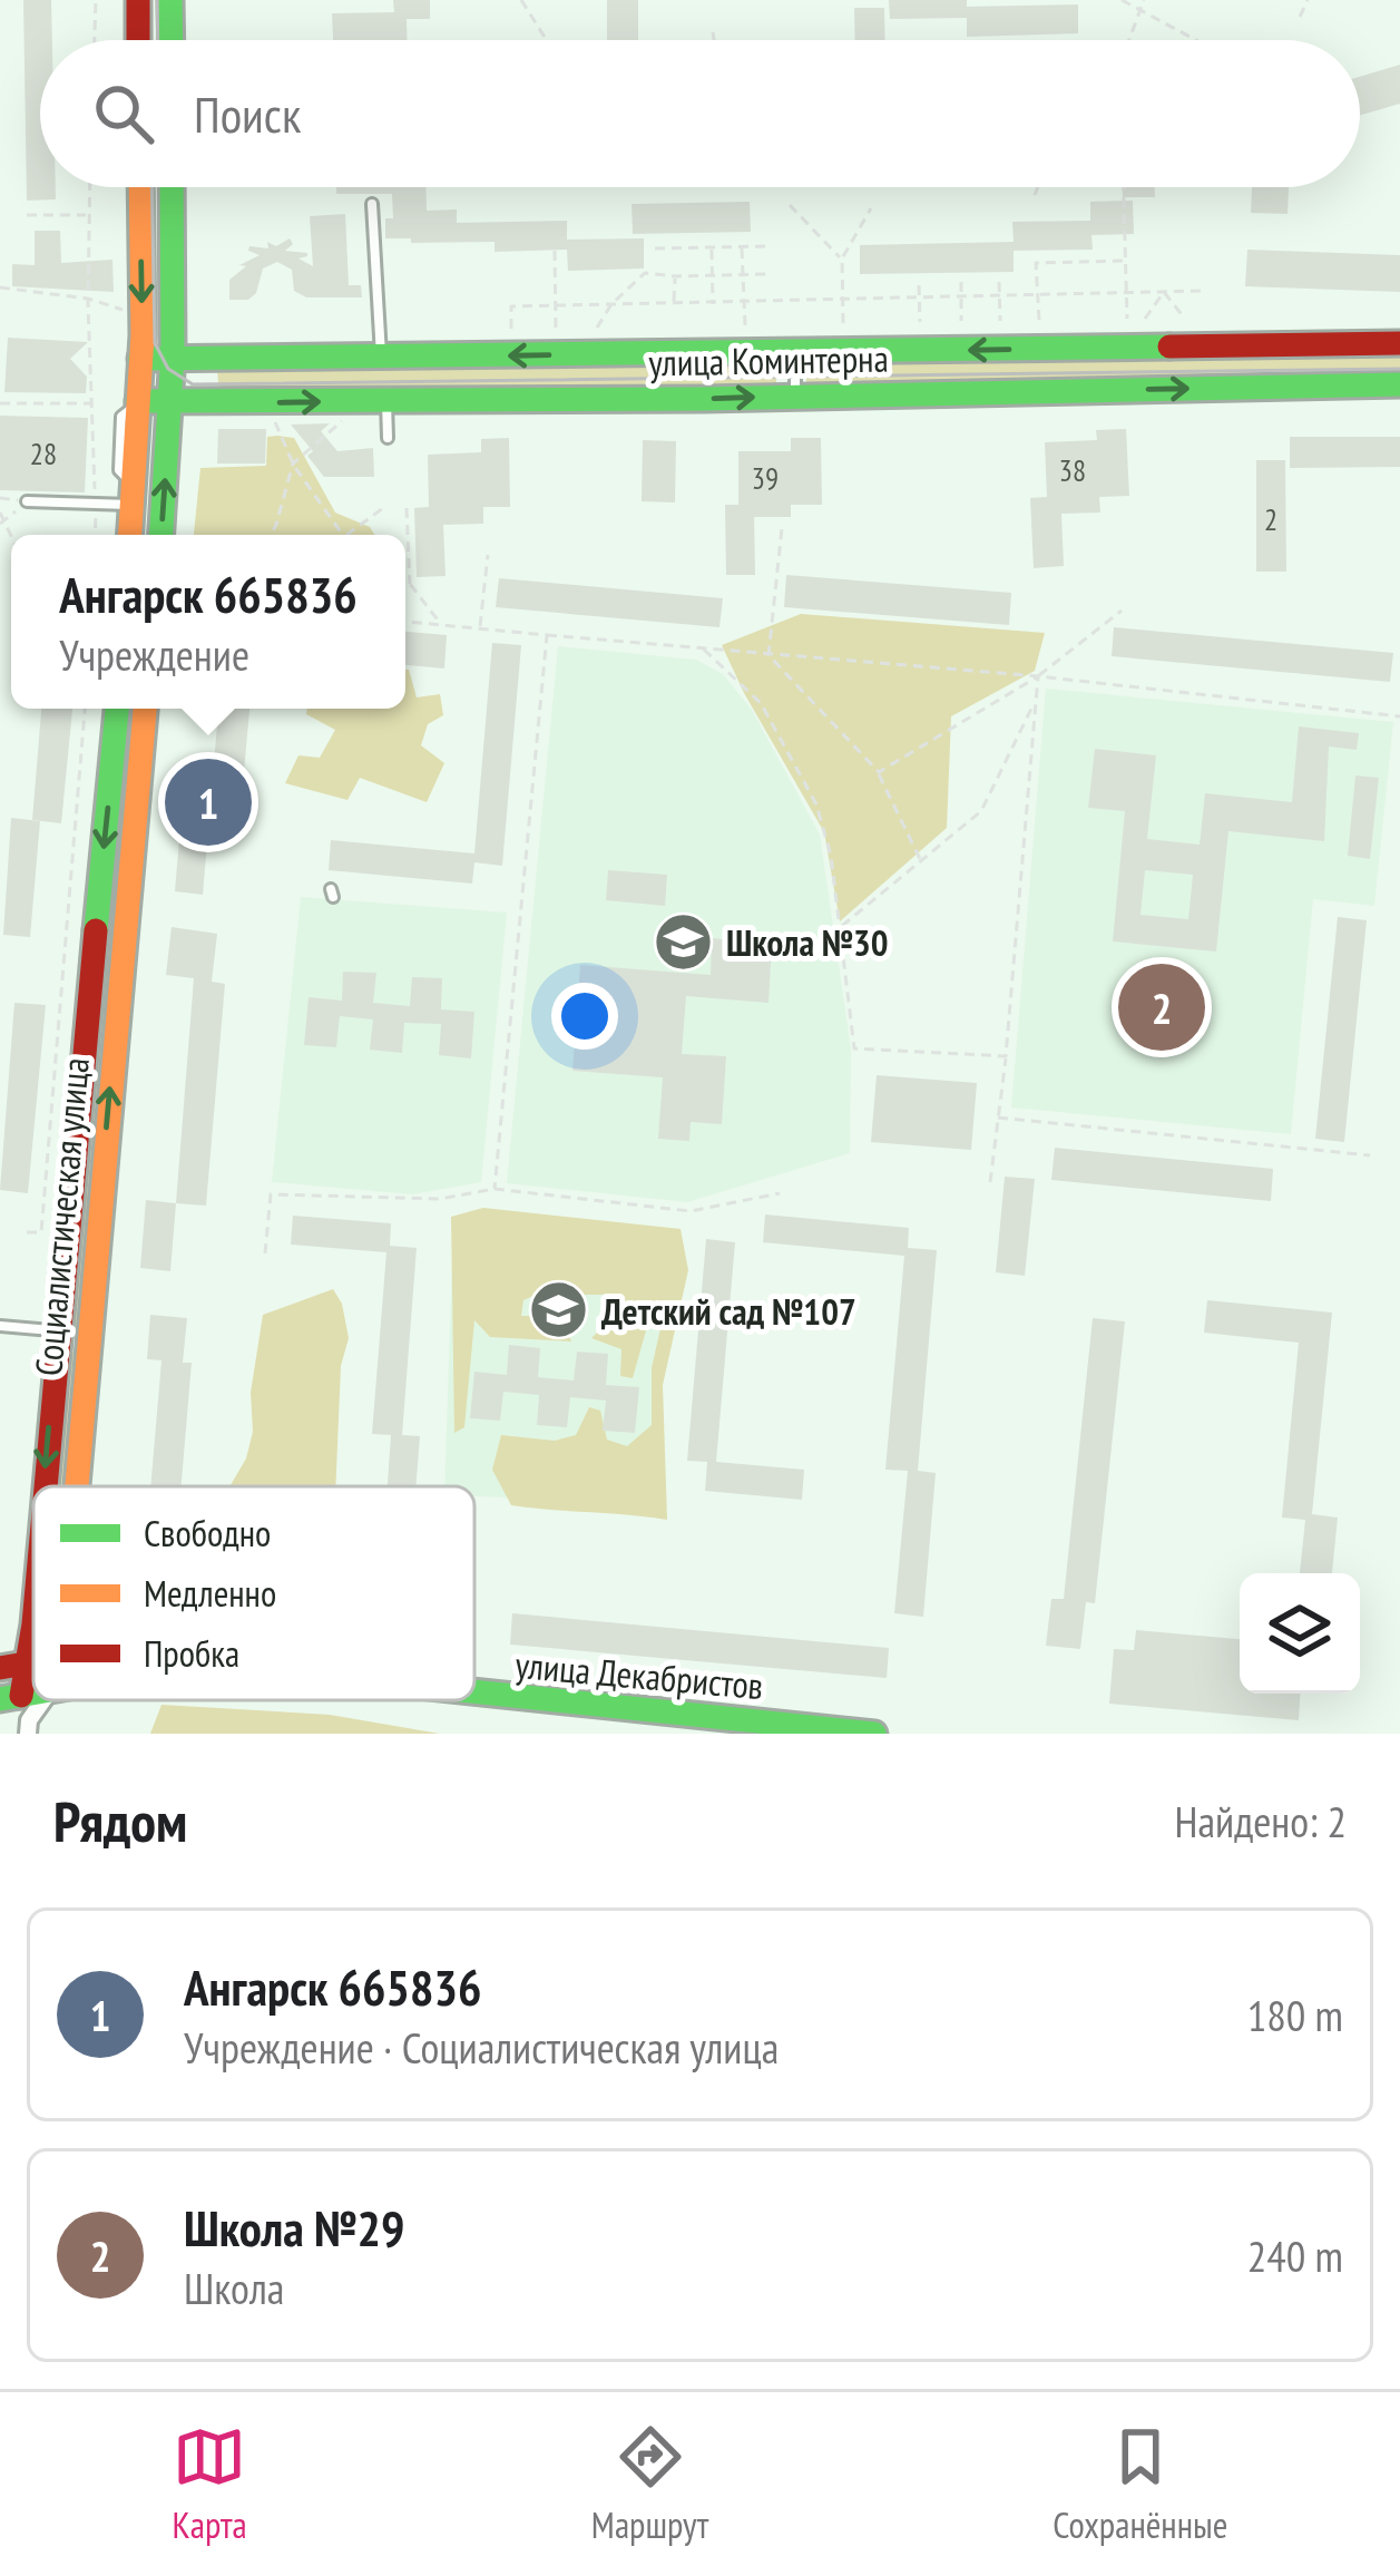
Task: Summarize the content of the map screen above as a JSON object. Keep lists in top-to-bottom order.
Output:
{
  "streets": {
    "street": ["улица Коминтерна", "Социалистическая улица", "улица Декабристов"]
  },
  "places": {
    "school or university": ["Школа №30", "Детский сад №107"]
  },
  "house_numbers": [
    "28",
    "38",
    "39",
    "2"
  ],
  "legend": ["Свободно", "Медленно", "Пробка"],
  "page": {
    "search": "Поиск",
    "popup": ["Ангарск 665836", "Учреждение"],
    "pins": ["1", "2"],
    "heading": ["Рядом", "Найдено: 2"],
    "list": [
      {
        "mark": "1",
        "name": "Ангарск 665836",
        "note": "Учреждение · Социалистическая улица",
        "value": "180 m"
      },
      {
        "mark": "2",
        "name": "Школа №29",
        "note": "Школа",
        "value": "240 m"
      }
    ],
    "nav": ["Карта", "Маршрут", "Сохранённые"]
  }
}
